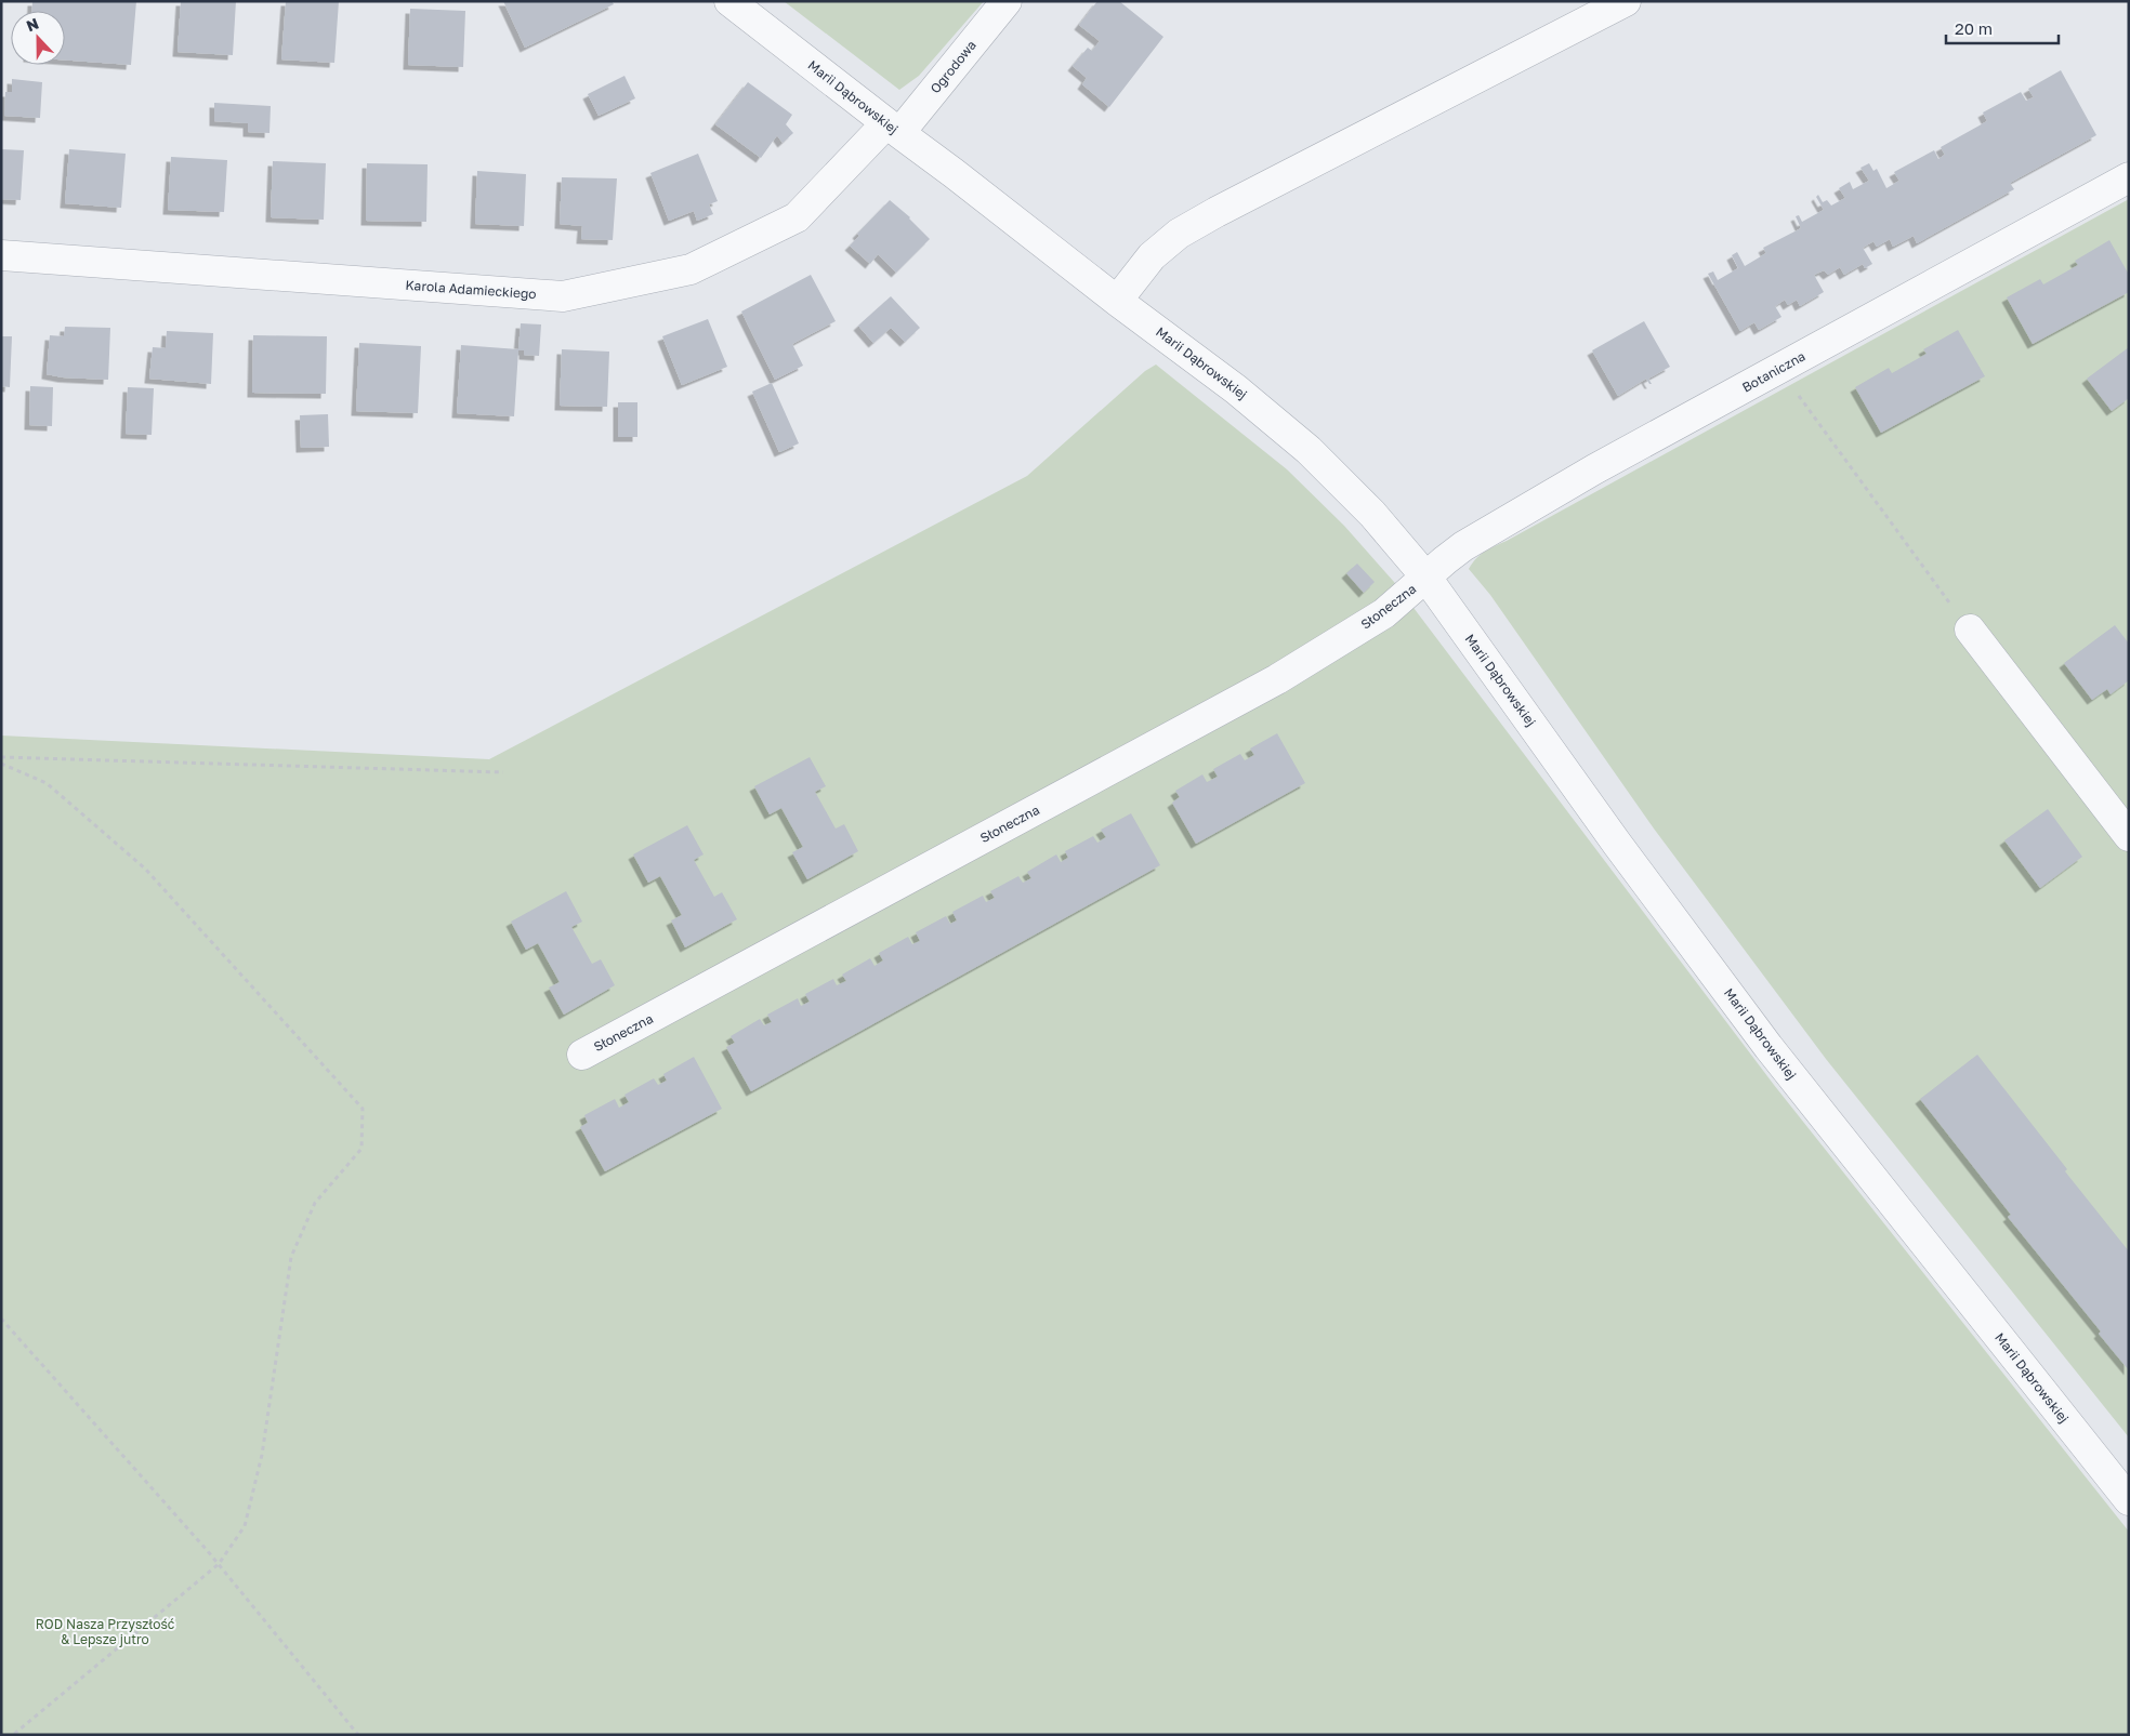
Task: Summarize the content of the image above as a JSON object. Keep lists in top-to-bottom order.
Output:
{
  "streets": {
    "street": [
      "Ogrodowa",
      "Marii Dąbrowskiej",
      "Karola Adamieckiego",
      "Botaniczna",
      "Słoneczna"
    ]
  },
  "crossings": [
    ["Ogrodowa", "Marii Dąbrowskiej"],
    ["Ogrodowa", "Karola Adamieckiego"],
    ["Marii Dąbrowskiej", "Karola Adamieckiego"],
    ["Marii Dąbrowskiej", "Botaniczna"],
    ["Marii Dąbrowskiej", "Słoneczna"],
    ["Botaniczna", "Słoneczna"]
  ],
  "parks": ["ROD Nasza Przyszłość & Lepsze jutro"],
  "scale_bar": "20 m",
  "north": "top"
}
